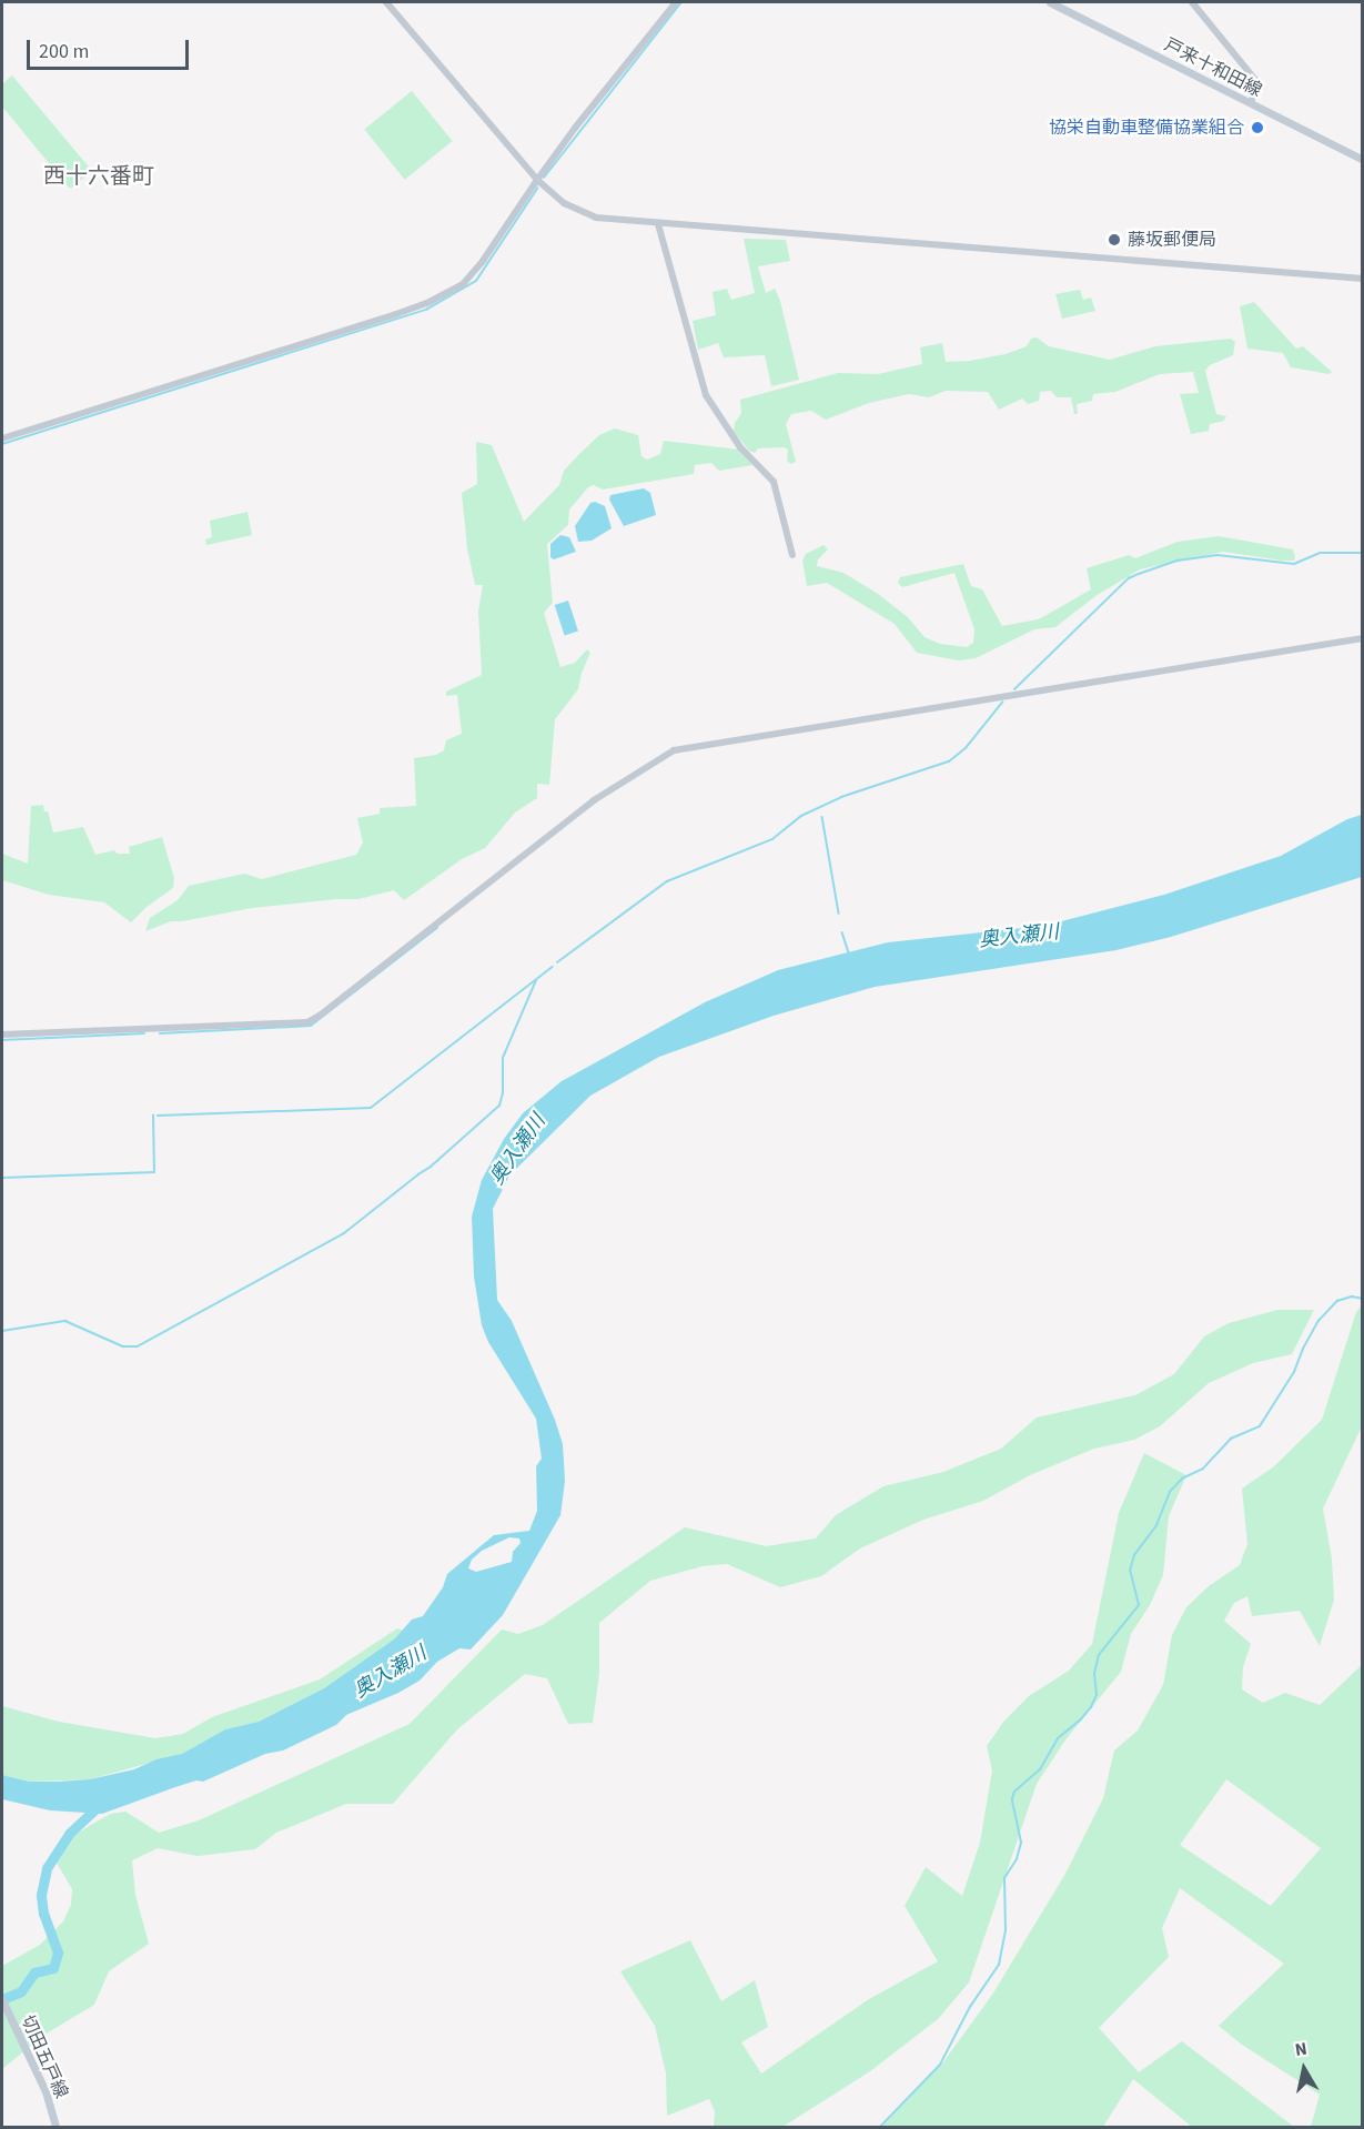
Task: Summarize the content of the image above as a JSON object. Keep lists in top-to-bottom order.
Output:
{
  "streets": {
    "main road": ["戸来十和田線", "切田五戸線"]
  },
  "districts": ["西十六番町"],
  "water": ["奥入瀬川"],
  "places": ["協栄自動車整備協業組合", "藤坂郵便局"],
  "scale_bar": "200 m",
  "north": "top"
}
